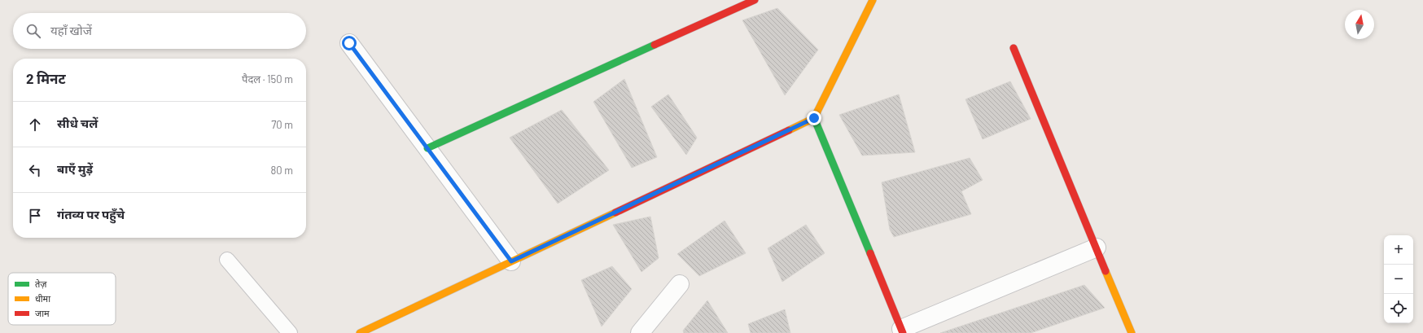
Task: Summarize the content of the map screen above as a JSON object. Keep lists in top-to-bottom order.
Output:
{
  "legend": ["तेज़", "धीमा", "जाम"],
  "north": "top",
  "page": {
    "search": "यहाँ खोजें",
    "heading": ["2 मिनट", "पैदल · 150 m"],
    "list": [
      ["सीधे चलें", "70 m"],
      ["बाएँ मुड़ें", "80 m"],
      "गंतव्य पर पहुँचे"
    ],
    "map_buttons": ["+", "−"]
  }
}
